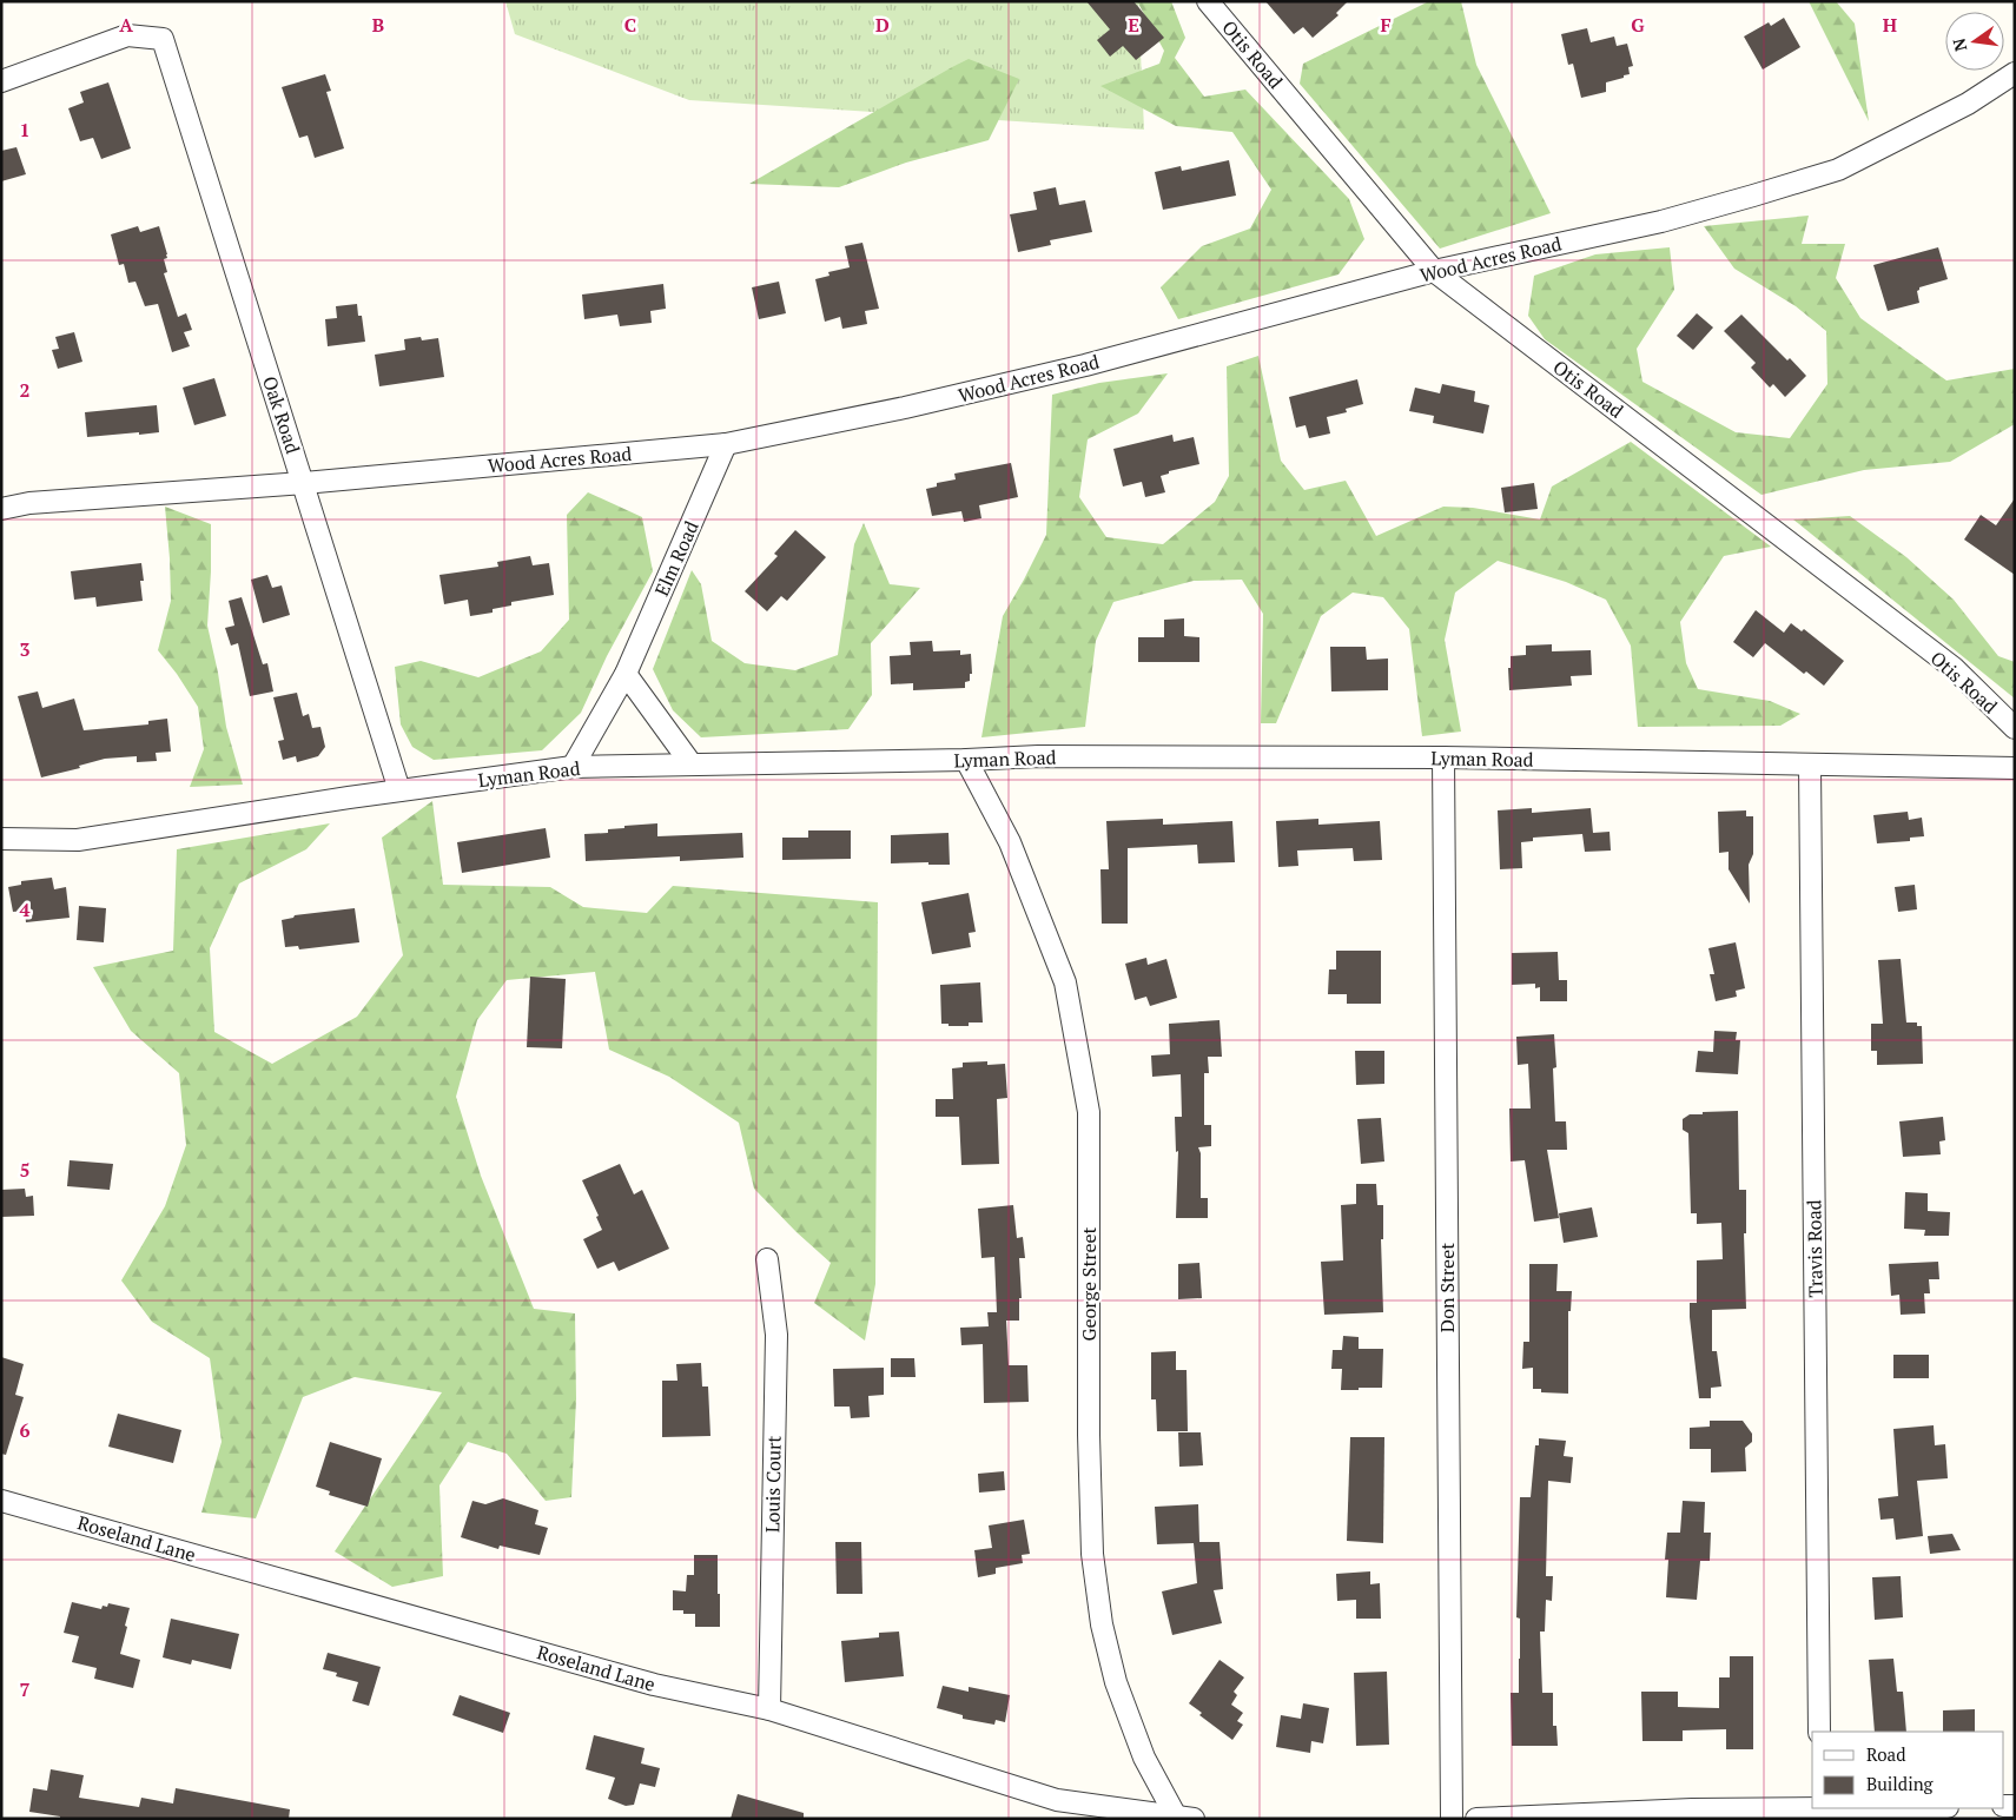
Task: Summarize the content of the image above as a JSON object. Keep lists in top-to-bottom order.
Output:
{
  "streets": {
    "street": [
      "Otis Road",
      "Wood Acres Road",
      "Oak Road",
      "Elm Road",
      "Lyman Road",
      "Travis Road",
      "George Street",
      "Don Street",
      "Louis Court",
      "Roseland Lane"
    ]
  },
  "crossings": [
    ["Otis Road", "Wood Acres Road"],
    ["Wood Acres Road", "Oak Road"],
    ["Wood Acres Road", "Elm Road"],
    ["Oak Road", "Lyman Road"],
    ["Elm Road", "Lyman Road"],
    ["Lyman Road", "Travis Road"],
    ["Lyman Road", "George Street"],
    ["Lyman Road", "Don Street"],
    ["George Street", "Roseland Lane"],
    ["Louis Court", "Roseland Lane"]
  ],
  "legend": ["Road", "Building"],
  "north": "left",
  "grid": {
    "columns": [
      "A",
      "B",
      "C",
      "D",
      "E",
      "F",
      "G",
      "H"
    ],
    "rows": [
      "1",
      "2",
      "3",
      "4",
      "5",
      "6",
      "7"
    ]
  }
}
